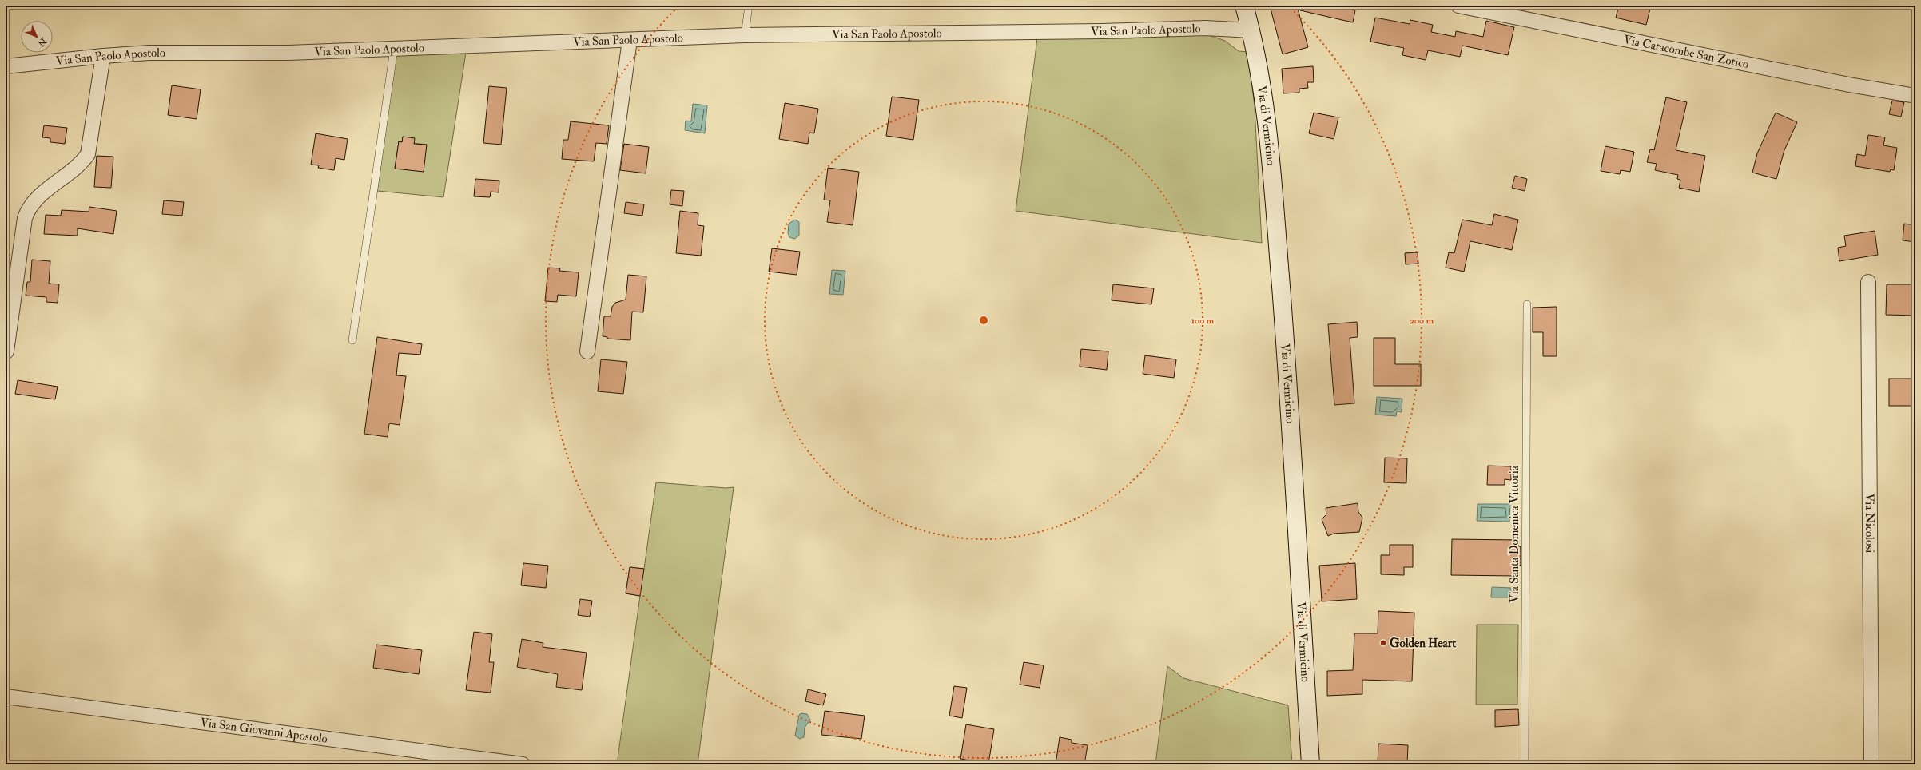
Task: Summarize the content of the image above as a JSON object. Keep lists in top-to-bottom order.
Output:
{
  "streets": {
    "main road": ["Via di Vermicino"],
    "street": [
      "Via San Paolo Apostolo",
      "Via Catacombe San Zotico",
      "Via Nicolosi",
      "Via San Giovanni Apostolo"
    ],
    "lane": ["Via Santa Domenica Vittoria"]
  },
  "crossings": [
    ["Via San Paolo Apostolo", "Via di Vermicino"]
  ],
  "places": ["Golden Heart"],
  "north": "bottom right",
  "rings": ["100 m", "200 m"]
}
